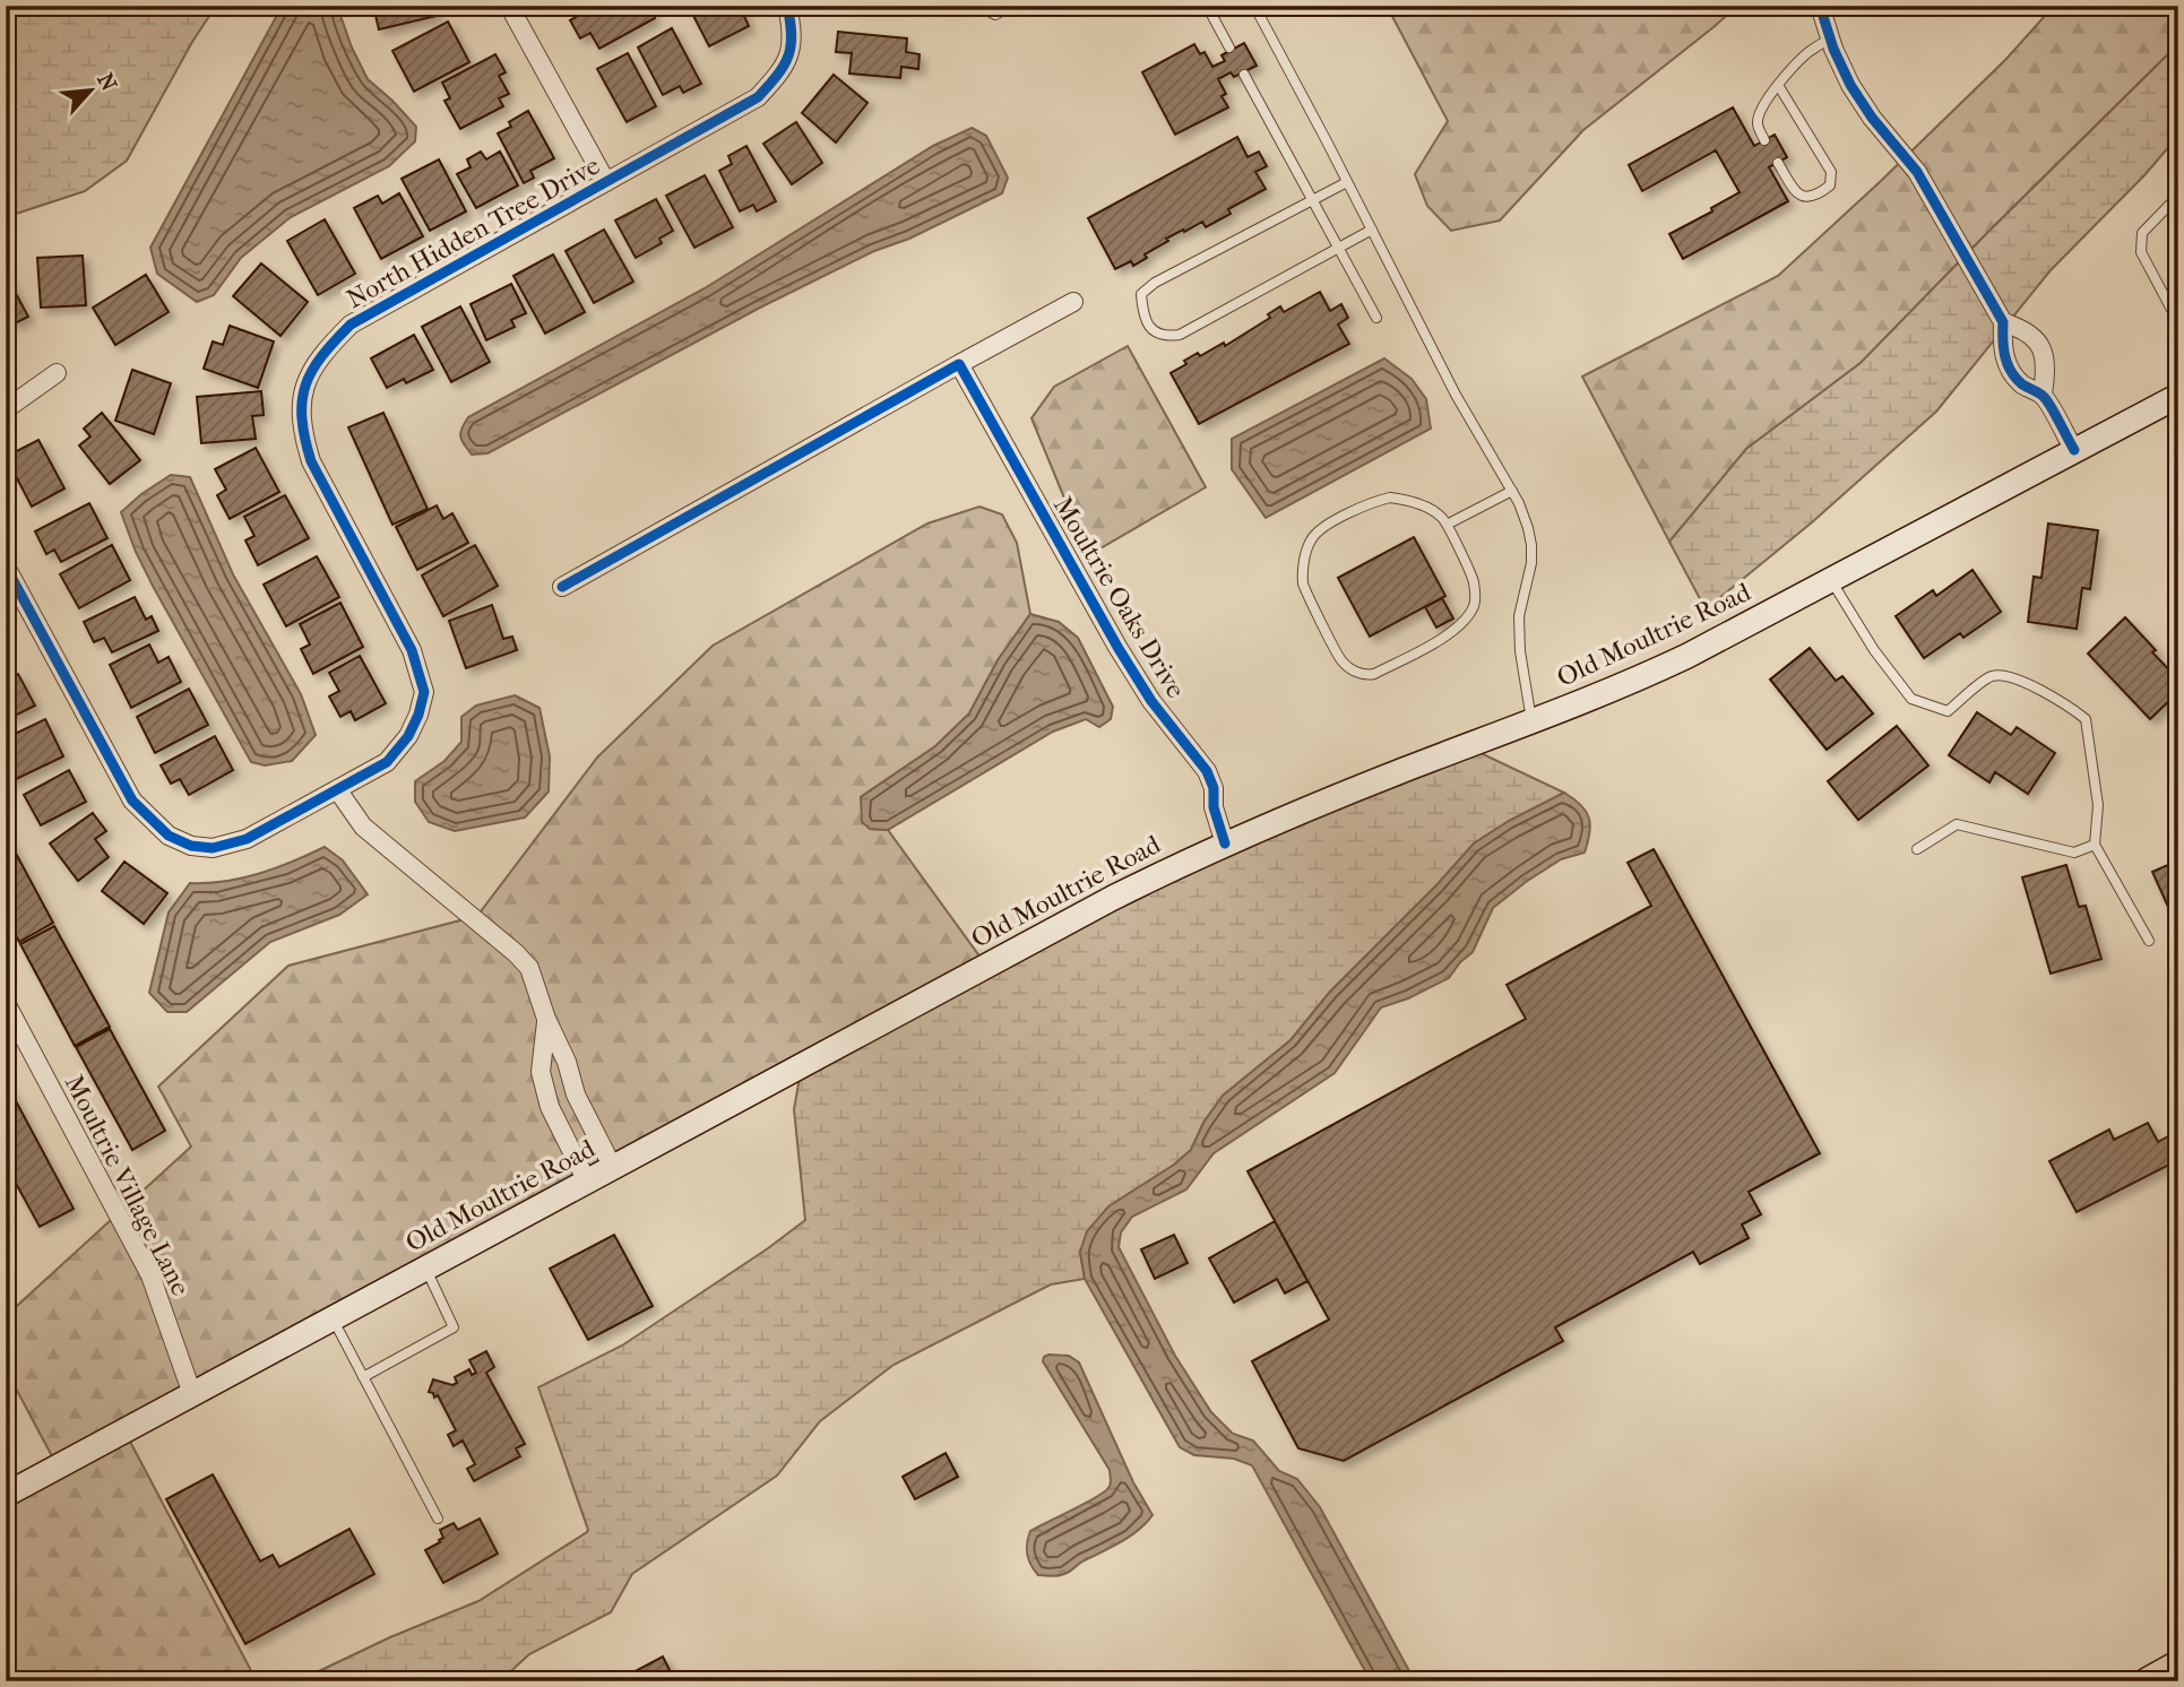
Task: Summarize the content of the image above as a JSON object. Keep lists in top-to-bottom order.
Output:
{
  "streets": {
    "main road": ["Old Moultrie Road"],
    "street": ["North Hidden Tree Drive", "Moultrie Oaks Drive", "Moultrie Village Lane"]
  },
  "crossings": [
    ["Moultrie Oaks Drive", "Old Moultrie Road"],
    ["Old Moultrie Road", "Moultrie Village Lane"]
  ],
  "north": "top right"
}
